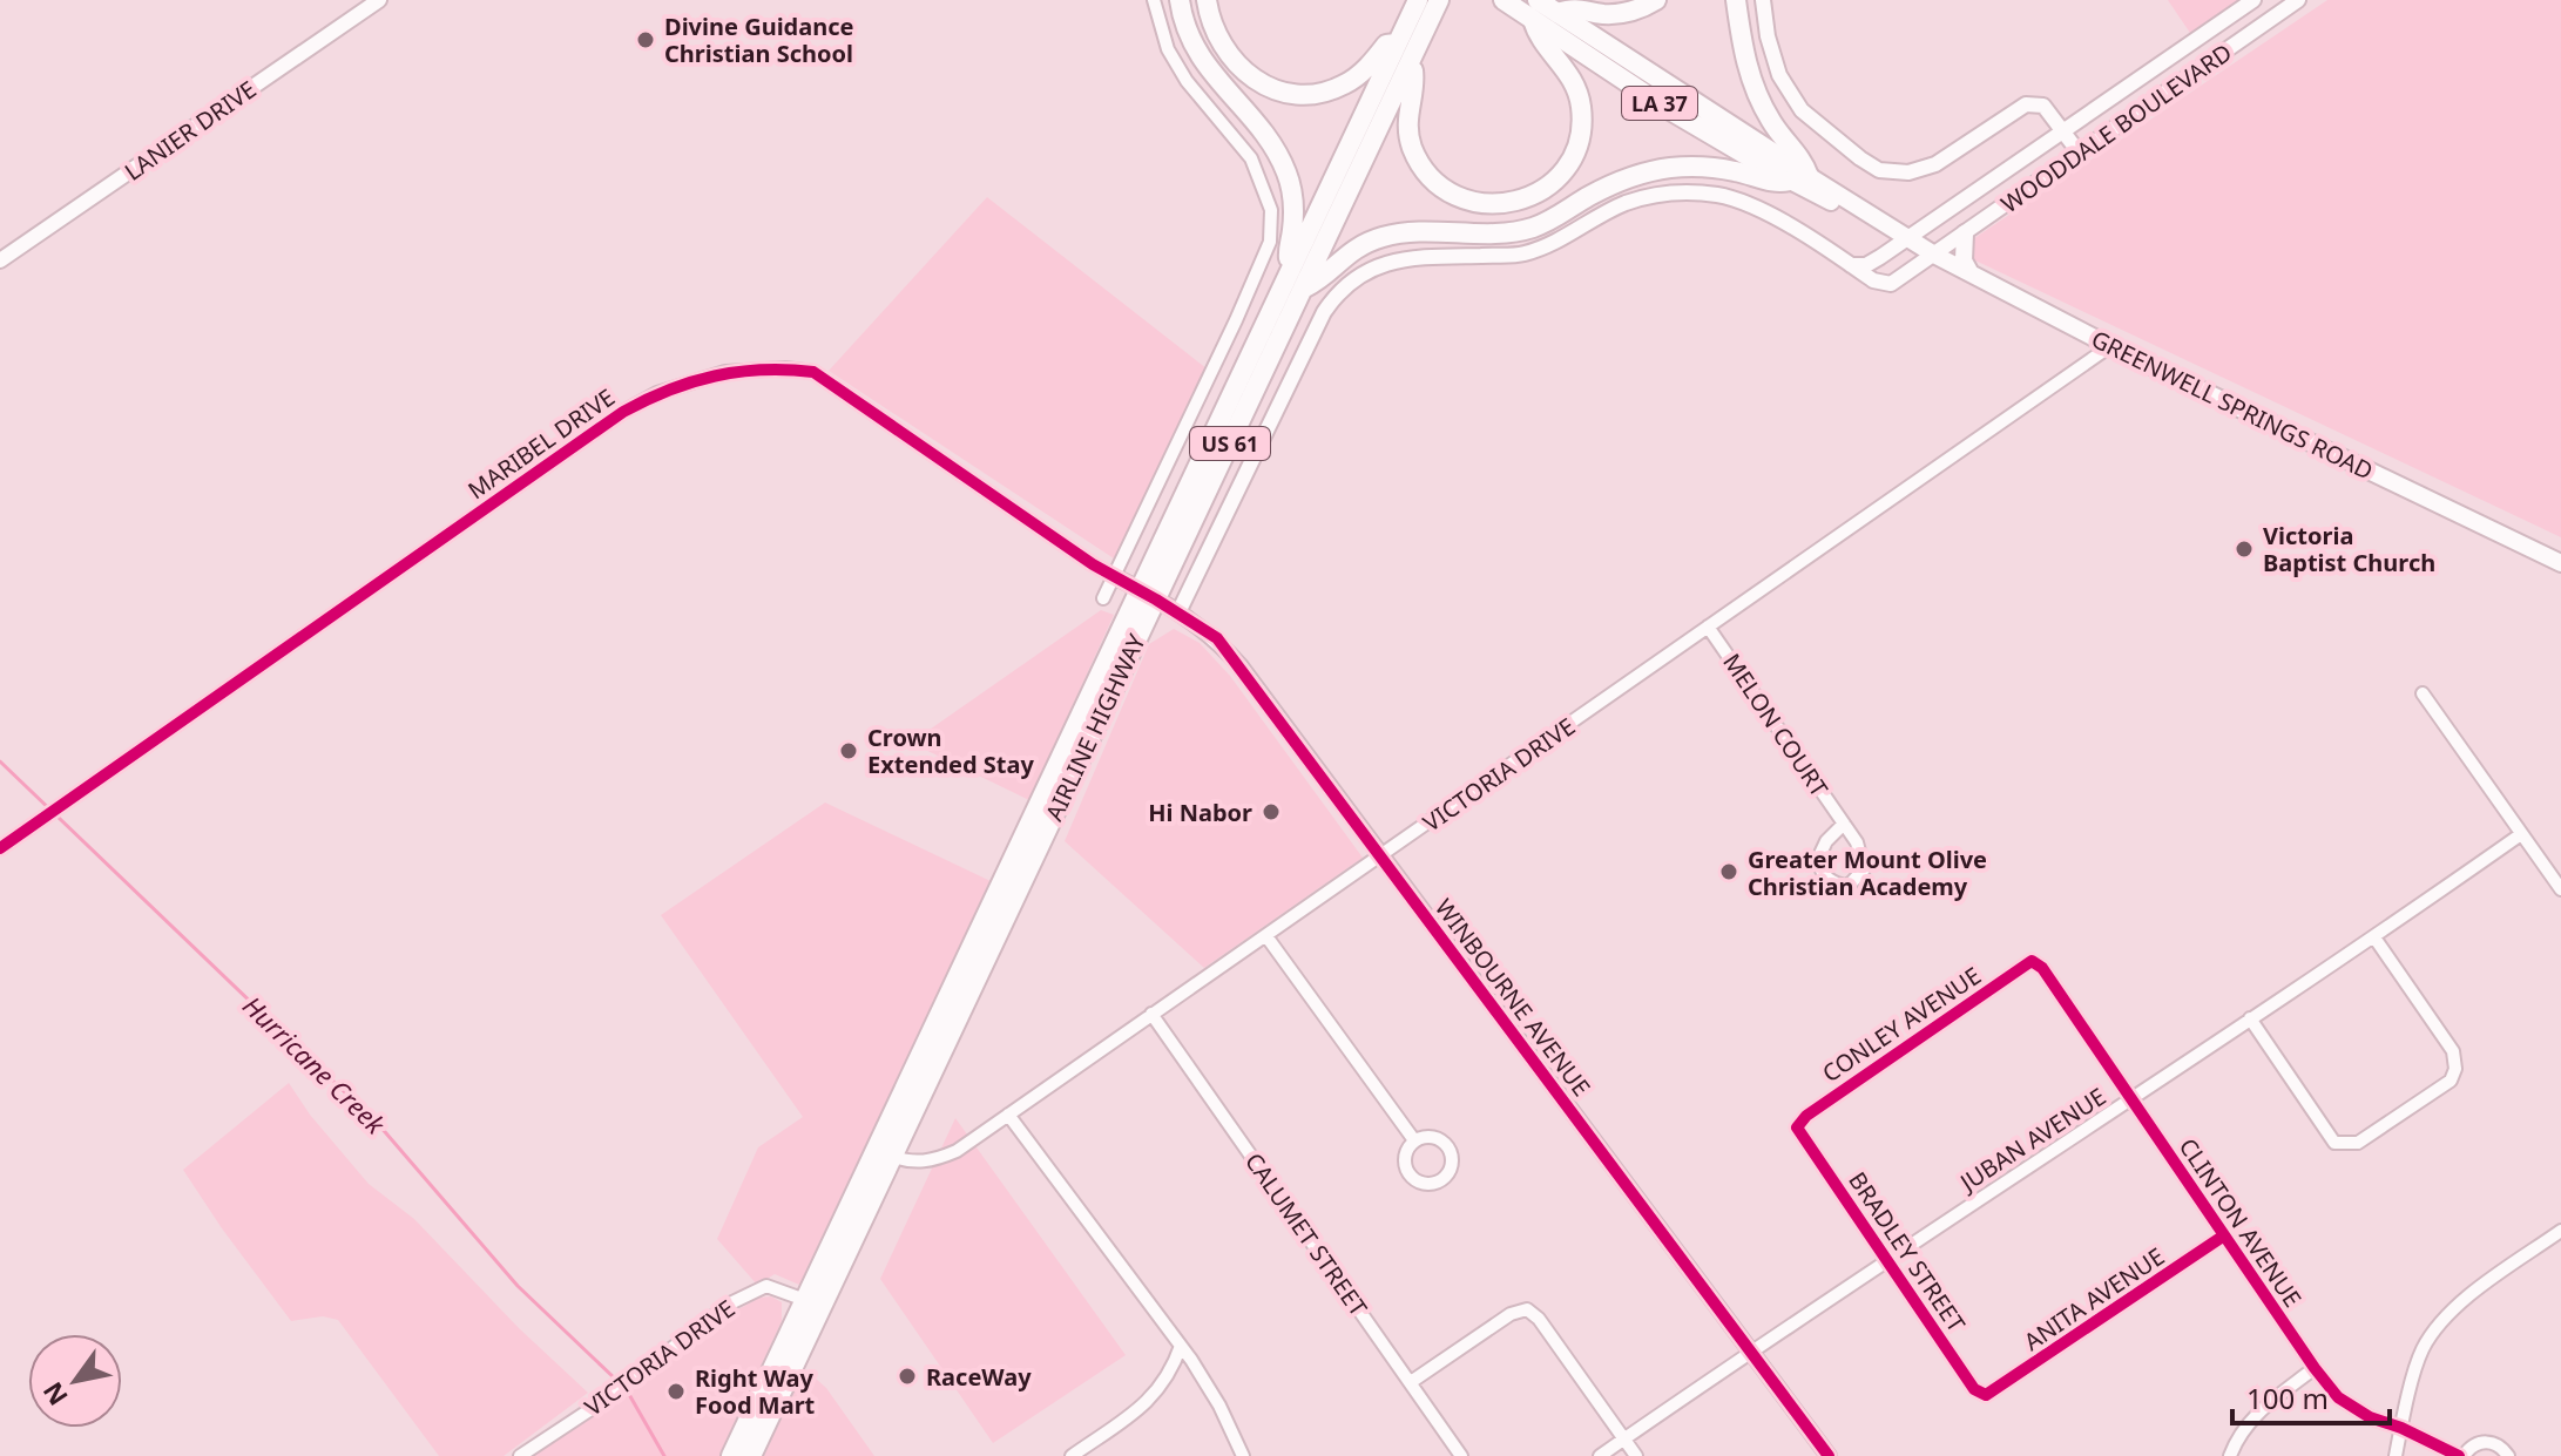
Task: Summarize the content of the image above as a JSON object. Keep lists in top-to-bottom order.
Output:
{
  "streets": {
    "main road": [
      "LA 37",
      "GREENWELL SPRINGS ROAD",
      "US 61",
      "AIRLINE HIGHWAY"
    ],
    "street": [
      "WOODDALE BOULEVARD",
      "LANIER DRIVE",
      "MARIBEL DRIVE",
      "MELON COURT",
      "VICTORIA DRIVE",
      "WINBOURNE AVENUE",
      "CONLEY AVENUE",
      "JUBAN AVENUE",
      "CLINTON AVENUE",
      "CALUMET STREET",
      "BRADLEY STREET",
      "ANITA AVENUE"
    ]
  },
  "crossings": [
    ["WOODDALE BOULEVARD", "GREENWELL SPRINGS ROAD"],
    ["GREENWELL SPRINGS ROAD", "VICTORIA DRIVE"],
    ["MARIBEL DRIVE", "AIRLINE HIGHWAY"],
    ["MARIBEL DRIVE", "WINBOURNE AVENUE"],
    ["MELON COURT", "VICTORIA DRIVE"],
    ["AIRLINE HIGHWAY", "VICTORIA DRIVE"],
    ["AIRLINE HIGHWAY", "WINBOURNE AVENUE"],
    ["VICTORIA DRIVE", "WINBOURNE AVENUE"],
    ["VICTORIA DRIVE", "CALUMET STREET"],
    ["WINBOURNE AVENUE", "JUBAN AVENUE"],
    ["CONLEY AVENUE", "CLINTON AVENUE"],
    ["CONLEY AVENUE", "BRADLEY STREET"],
    ["JUBAN AVENUE", "CLINTON AVENUE"],
    ["JUBAN AVENUE", "BRADLEY STREET"],
    ["CLINTON AVENUE", "ANITA AVENUE"],
    ["BRADLEY STREET", "ANITA AVENUE"]
  ],
  "water": ["Hurricane Creek"],
  "places": [
    "Divine Guidance Christian School",
    "Victoria Baptist Church",
    "Crown Extended Stay",
    "Hi Nabor",
    "Greater Mount Olive Christian Academy",
    "RaceWay",
    "Right Way Food Mart"
  ],
  "scale_bar": "100 m",
  "north": "bottom left"
}
